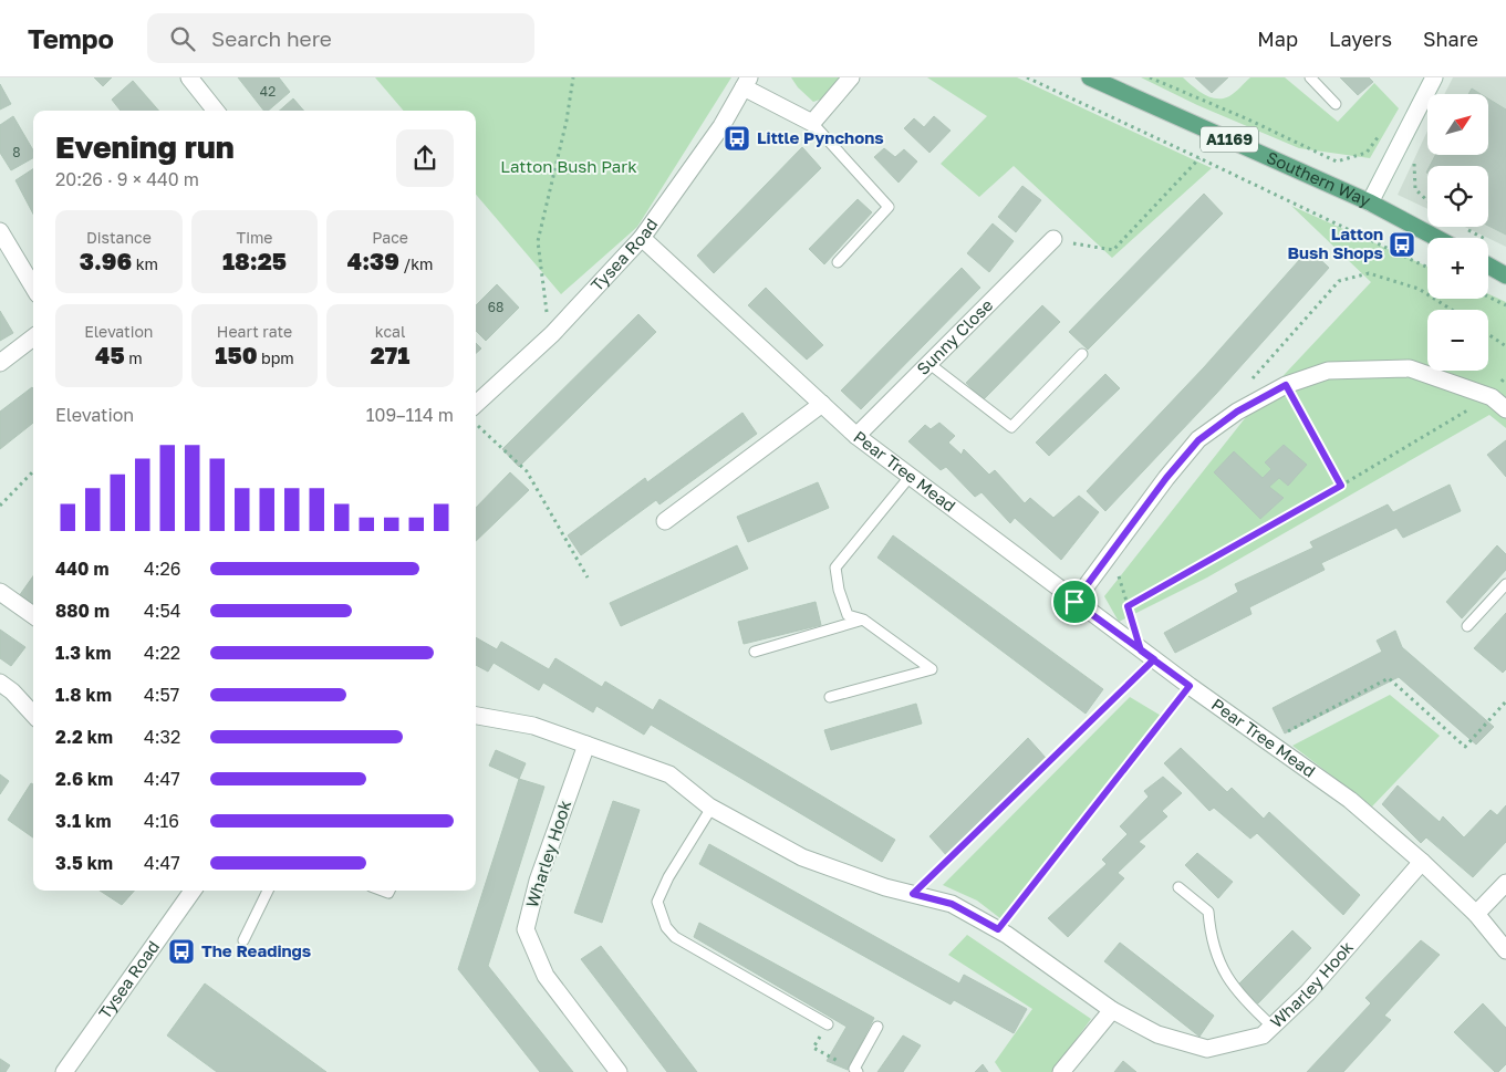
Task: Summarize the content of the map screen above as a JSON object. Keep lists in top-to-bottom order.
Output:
{
  "streets": {
    "main road": ["A1169", "Southern Way"],
    "street": [
      "Tysea Road",
      "Sunny Close",
      "Pear Tree Mead",
      "Wharley Hook"
    ]
  },
  "crossings": [
    ["Tysea Road", "Pear Tree Mead"],
    ["Sunny Close", "Pear Tree Mead"],
    ["Pear Tree Mead", "Wharley Hook"]
  ],
  "parks": ["Latton Bush Park"],
  "places": {
    "bus stop": ["Little Pynchons", "Latton Bush Shops", "The Readings"]
  },
  "house_numbers": ["42", "8", "68"],
  "north": "top right",
  "page": {
    "header": "Tempo",
    "search": "Search here",
    "nav": ["Map", "Layers", "Share"],
    "map_buttons": ["+", "−"],
    "heading": ["Evening run", "20:26 · 9 × 440 m"],
    "stats": [
      ["Distance", "3.96 km"],
      ["Time", "18:25"],
      ["Pace", "4:39 /km"],
      ["Elevation", "45 m"],
      ["Heart rate", "150 bpm"],
      ["kcal", "271"]
    ],
    "chart": ["Elevation", "109–114 m"],
    "list": [
      {
        "name": "440 m",
        "note": "4:26"
      },
      {
        "name": "880 m",
        "note": "4:54"
      },
      {
        "name": "1.3 km",
        "note": "4:22"
      },
      {
        "name": "1.8 km",
        "note": "4:57"
      },
      {
        "name": "2.2 km",
        "note": "4:32"
      },
      {
        "name": "2.6 km",
        "note": "4:47"
      },
      {
        "name": "3.1 km",
        "note": "4:16"
      },
      {
        "name": "3.5 km",
        "note": "4:47"
      }
    ]
  }
}
